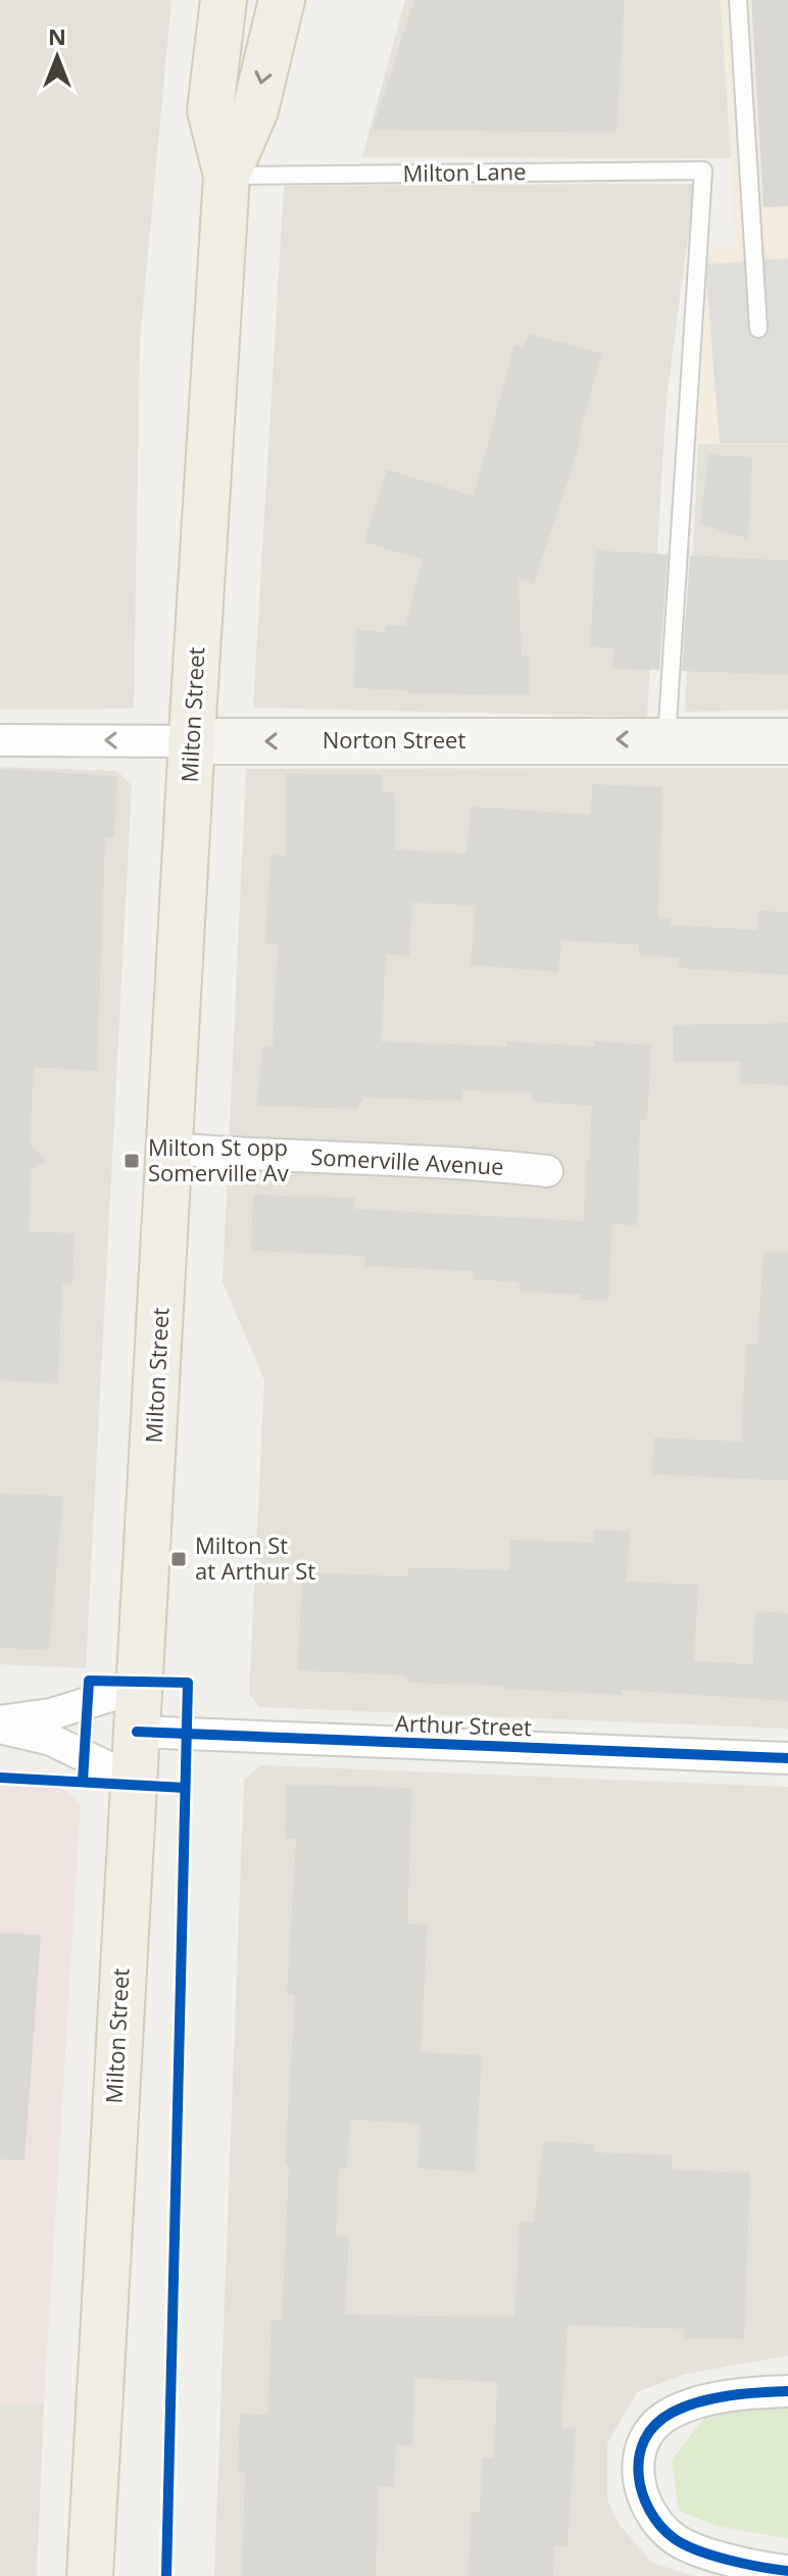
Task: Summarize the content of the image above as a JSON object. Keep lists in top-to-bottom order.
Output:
{
  "streets": {
    "main road": ["Milton Street", "Norton Street"],
    "street": ["Somerville Avenue", "Arthur Street"],
    "lane": ["Milton Lane"]
  },
  "crossings": [
    ["Milton Lane", "Milton Street"],
    ["Milton Lane", "Norton Street"],
    ["Milton Street", "Norton Street"],
    ["Milton Street", "Somerville Avenue"],
    ["Milton Street", "Arthur Street"]
  ],
  "one_way": ["Norton Street"],
  "places": {
    "transit": ["Milton St opp Somerville Av", "Milton St at Arthur St"]
  },
  "north": "top"
}
